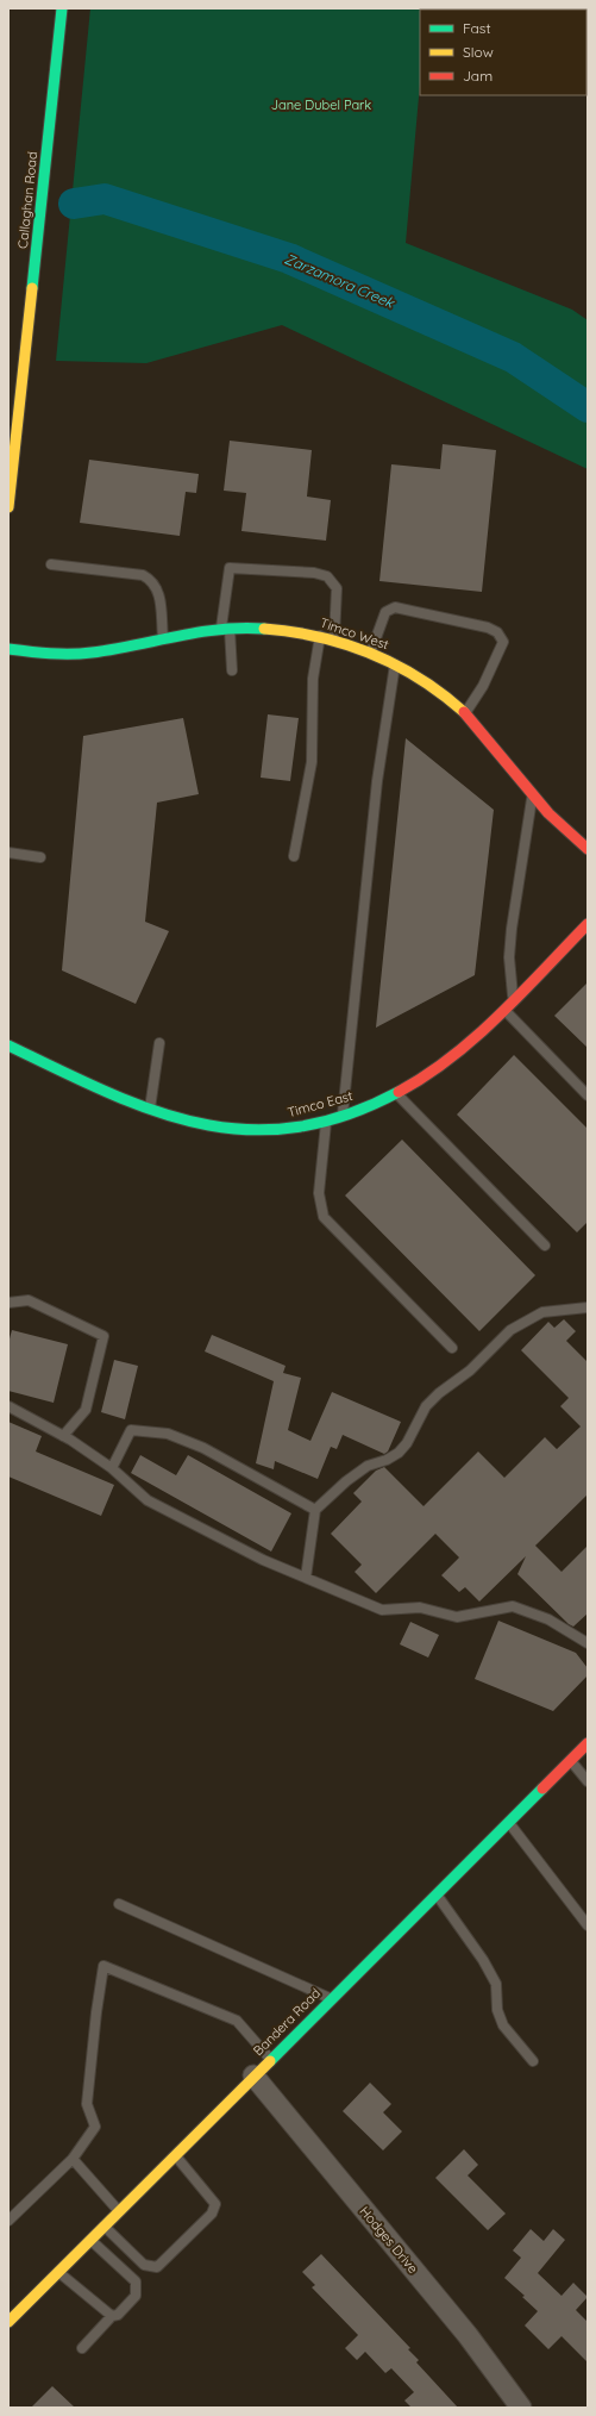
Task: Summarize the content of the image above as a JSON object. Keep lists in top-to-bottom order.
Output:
{
  "streets": {
    "street": [
      "Callaghan Road",
      "Timco West",
      "Timco East",
      "Bandera Road",
      "Hodges Drive"
    ]
  },
  "crossings": [
    ["Bandera Road", "Hodges Drive"]
  ],
  "water": ["Zarzamora Creek"],
  "parks": ["Jane Dubel Park"],
  "legend": ["Fast", "Slow", "Jam"]
}
